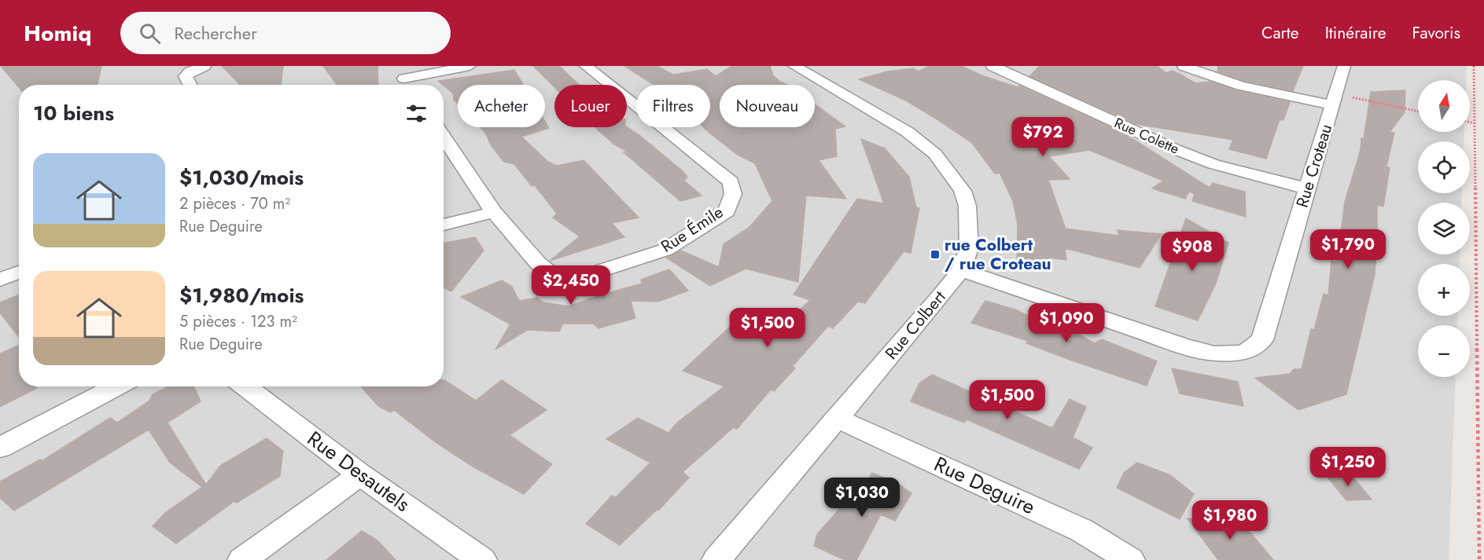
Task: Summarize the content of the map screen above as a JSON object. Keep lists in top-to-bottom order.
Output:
{
  "streets": {
    "street": [
      "Rue Colette",
      "Rue Croteau",
      "Rue Émile",
      "Rue Colbert",
      "Rue Desautels",
      "Rue Deguire"
    ]
  },
  "crossings": [
    ["Rue Colette", "Rue Croteau"],
    ["Rue Croteau", "Rue Colbert"],
    ["Rue Colbert", "Rue Deguire"]
  ],
  "places": {
    "transit": ["rue Colbert / rue Croteau"]
  },
  "north": "top",
  "page": {
    "header": "Homiq",
    "search": "Rechercher",
    "nav": ["Carte", "Itinéraire", "Favoris"],
    "map_buttons": ["+", "−"],
    "chip": [
      "Acheter",
      "Louer",
      "Filtres",
      "Nouveau"
    ],
    "heading": "10 biens",
    "price": [
      "$792",
      "$1,790",
      "$908",
      "$2,450",
      "$1,090",
      "$1,500",
      "$1,500",
      "$1,250",
      "$1,030",
      "$1,980"
    ],
    "list": [
      {
        "name": "$1,030/mois",
        "note": "2 pièces · 70 m² · Rue Deguire"
      },
      {
        "name": "$1,980/mois",
        "note": "5 pièces · 123 m² · Rue Deguire"
      }
    ]
  }
}
